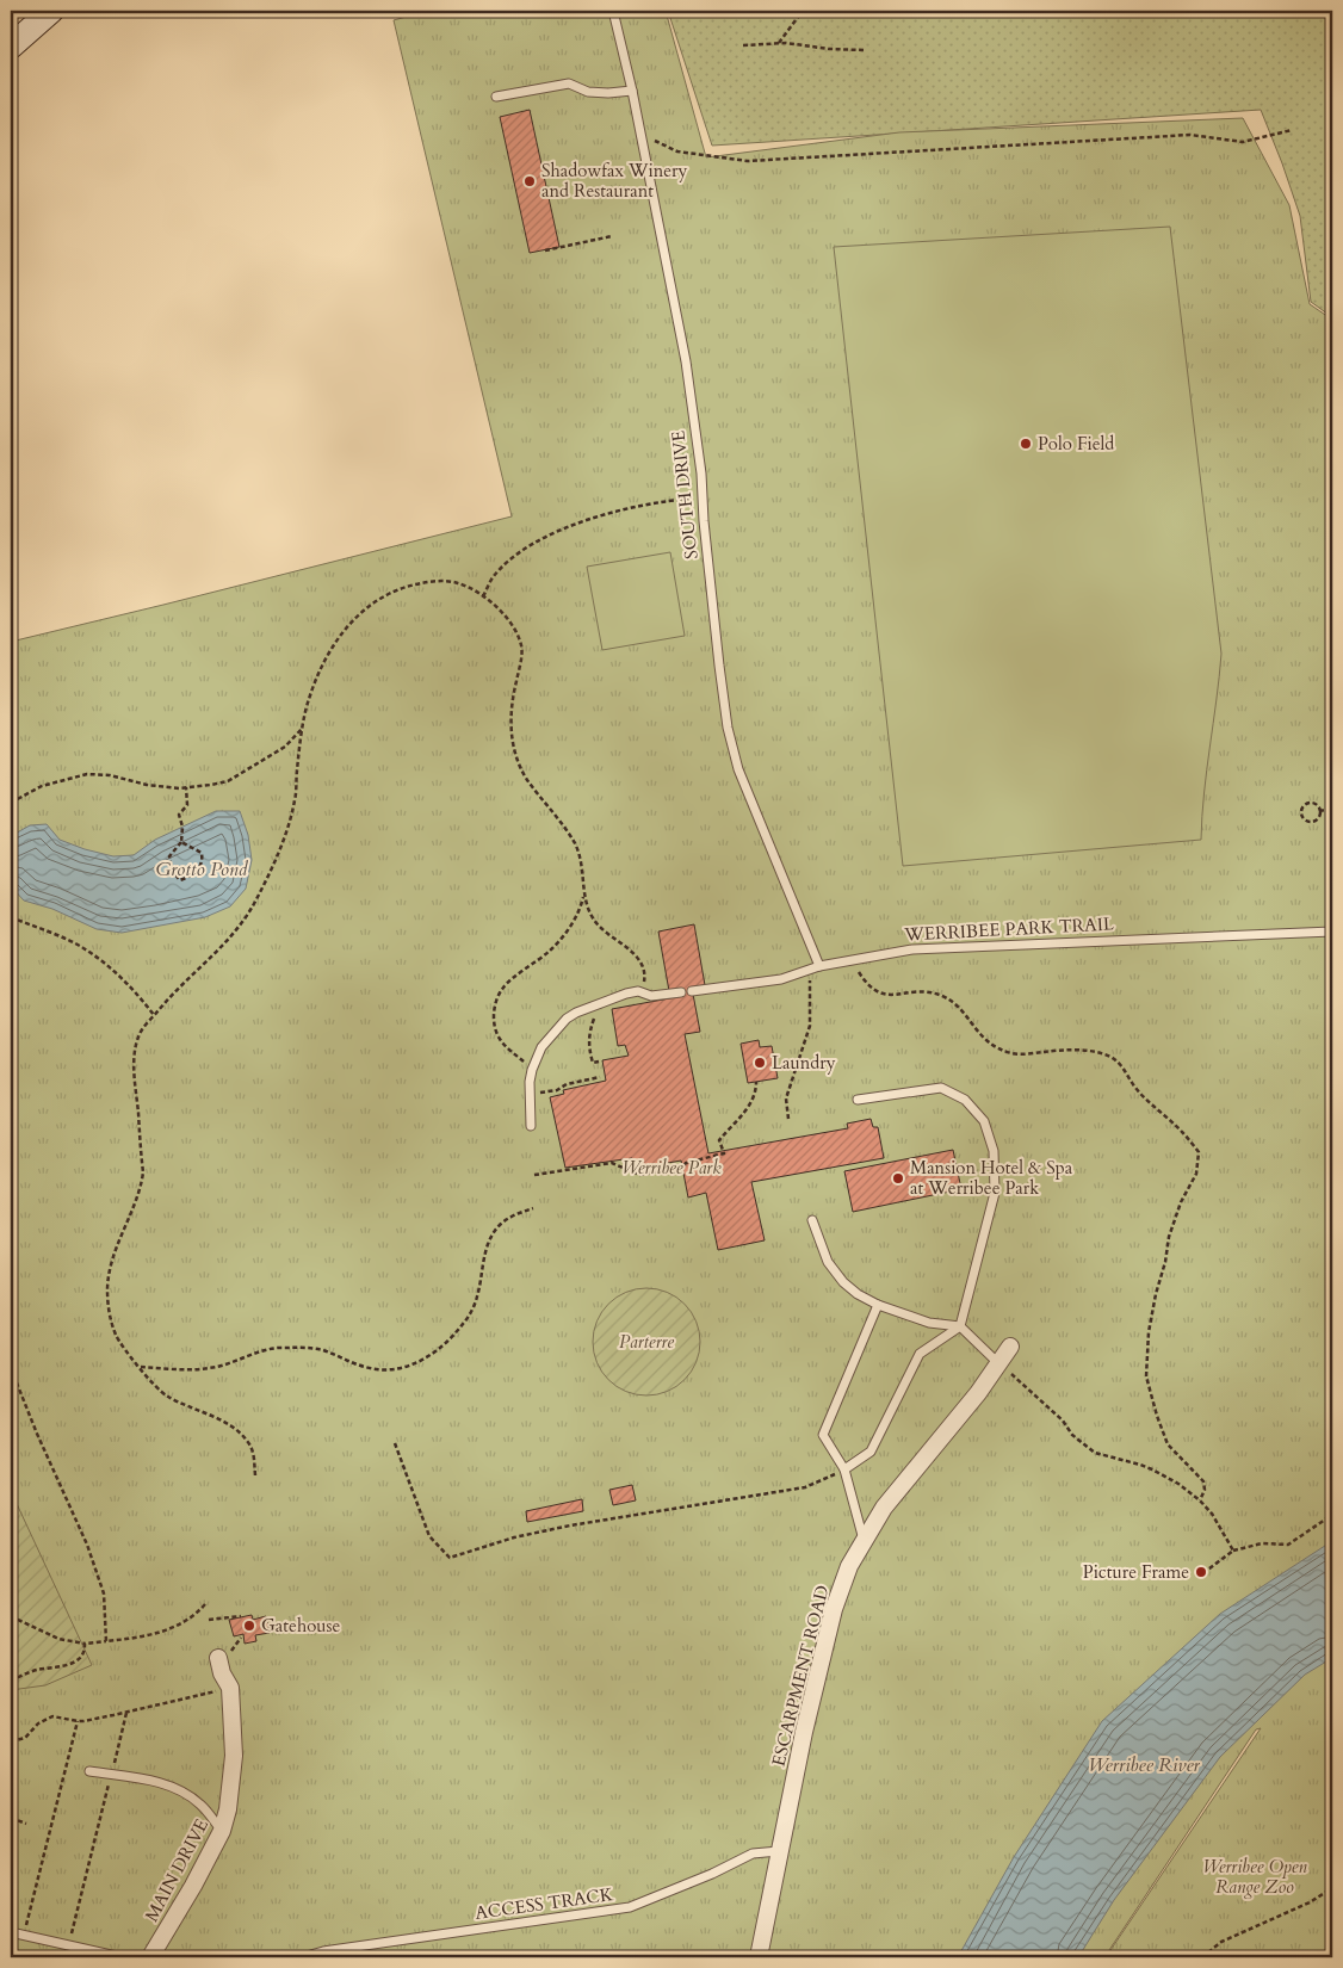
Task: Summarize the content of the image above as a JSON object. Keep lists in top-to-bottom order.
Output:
{
  "streets": {
    "street": ["ESCARPMENT ROAD", "MAIN DRIVE"],
    "lane": ["SOUTH DRIVE", "WERRIBEE PARK TRAIL", "ACCESS TRACK"]
  },
  "crossings": [
    ["SOUTH DRIVE", "WERRIBEE PARK TRAIL"],
    ["ESCARPMENT ROAD", "ACCESS TRACK"]
  ],
  "water": ["Grotto Pond", "Werribee River"],
  "parks": ["Werribee Park", "Parterre", "Werribee Open Range Zoo"],
  "places": [
    "Shadowfax Winery and Restaurant",
    "Polo Field",
    "Laundry",
    "Mansion Hotel & Spa at Werribee Park",
    "Picture Frame",
    "Gatehouse"
  ]
}
